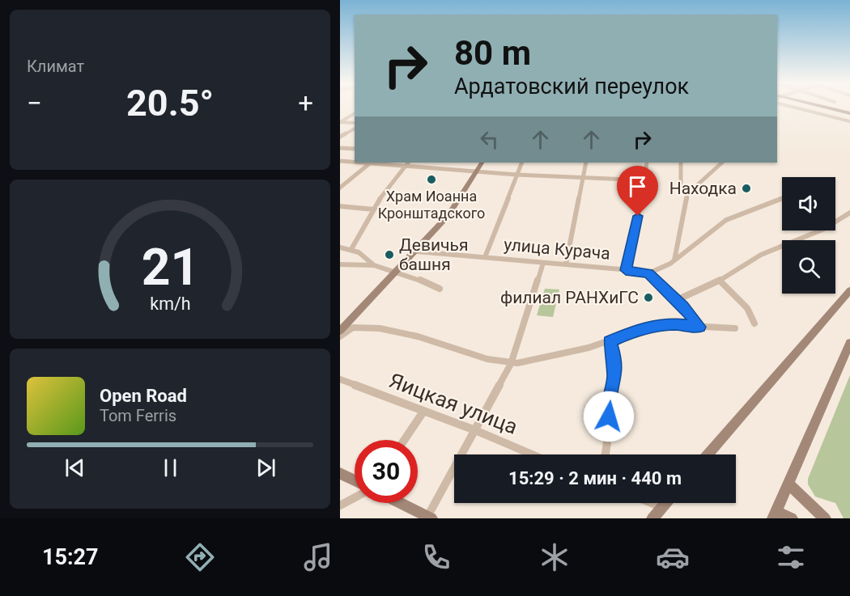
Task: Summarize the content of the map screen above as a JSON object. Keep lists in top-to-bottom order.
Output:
{
  "streets": {
    "street": ["улица Курача", "Яицкая улица"]
  },
  "places": [
    "Храм Иоанна Кронштадского",
    "Находка",
    "Девичья башня",
    "филиал РАНХиГС"
  ],
  "page": {
    "tile": "Климат",
    "turn": ["80 m", "Ардатовский переулок"],
    "heat": ["−", "20.5°", "+"],
    "song": ["Open Road", "Tom Ferris"],
    "limit": "30",
    "trip": "15:29 · 2 мин · 440 m",
    "tabs": "15:27",
    "gauge": ["21", "km/h"]
  }
}
